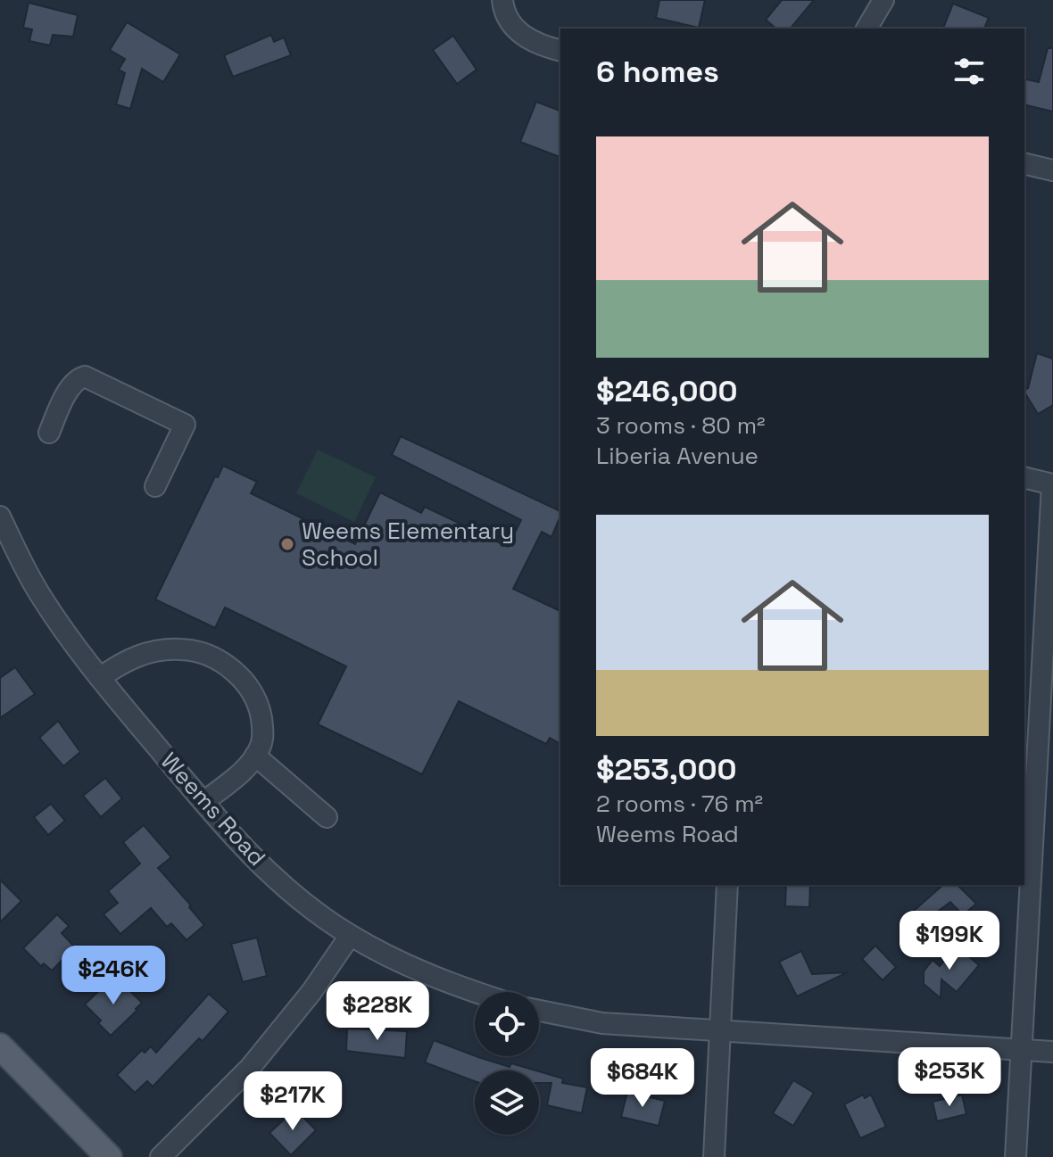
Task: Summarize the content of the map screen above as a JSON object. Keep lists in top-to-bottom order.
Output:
{
  "streets": {
    "street": ["Weems Road"]
  },
  "places": ["Weems Elementary School"],
  "page": {
    "heading": "6 homes",
    "list": [
      {
        "name": "$246,000",
        "note": "3 rooms · 80 m² · Liberia Avenue"
      },
      {
        "name": "$253,000",
        "note": "2 rooms · 76 m² · Weems Road"
      }
    ],
    "price": [
      "$199K",
      "$246K",
      "$228K",
      "$253K",
      "$684K",
      "$217K"
    ]
  }
}
